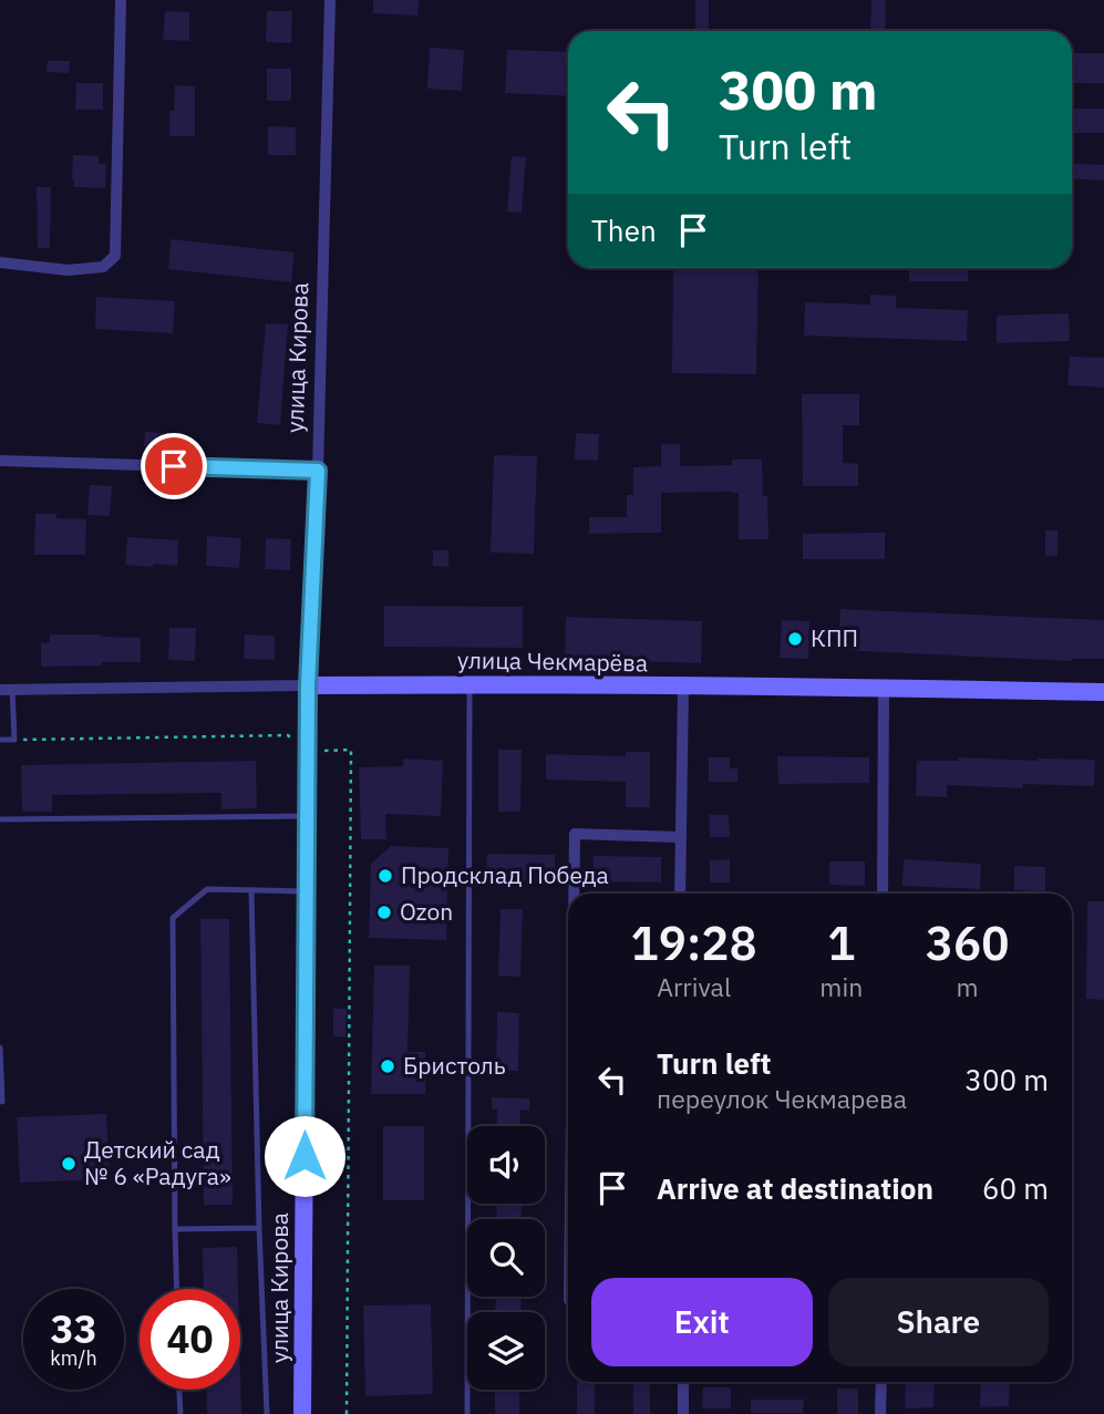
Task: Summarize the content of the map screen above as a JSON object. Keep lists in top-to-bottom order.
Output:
{
  "streets": {
    "street": ["улица Кирова", "улица Чекмарёва"]
  },
  "crossings": [
    ["улица Кирова", "улица Чекмарёва"]
  ],
  "places": [
    "КПП",
    "Продсклад Победа",
    "Ozon",
    "Бристоль",
    "Детский сад № 6 «Радуга»"
  ],
  "page": {
    "turn": ["300 m", "Turn left"],
    "then": "Then",
    "eta": [
      "19:28",
      "Arrival",
      "1",
      "min",
      "360",
      "m"
    ],
    "list": [
      {
        "name": "Turn left",
        "note": "переулок Чекмарева",
        "value": "300 m"
      },
      {
        "name": "Arrive at destination",
        "value": "60 m"
      }
    ],
    "buttons": ["Exit", "Share"],
    "speed": "33 km/h",
    "limit": "40"
  }
}
